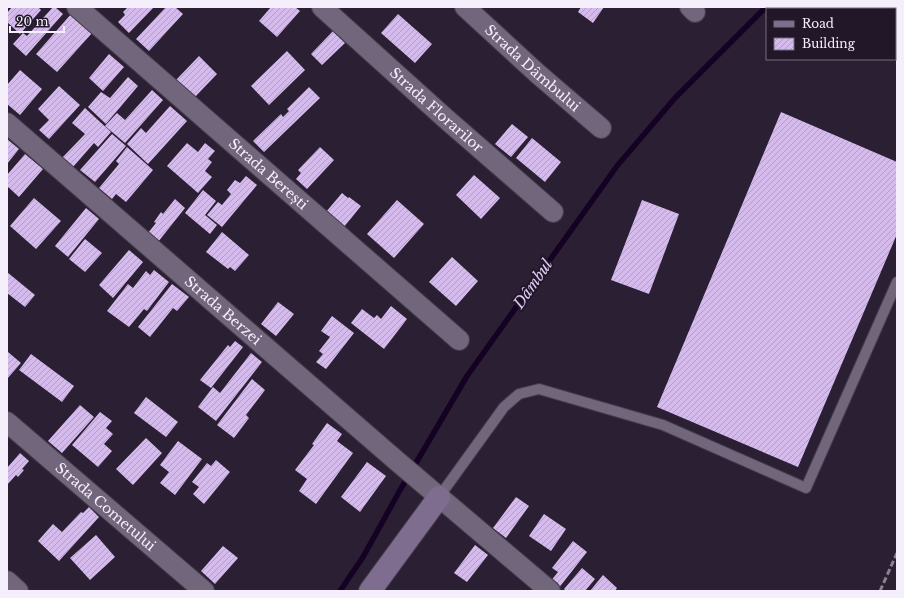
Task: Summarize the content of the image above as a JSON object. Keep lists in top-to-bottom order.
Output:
{
  "streets": {
    "street": [
      "Strada Dâmbului",
      "Strada Florarilor",
      "Strada Berești",
      "Strada Berzei",
      "Strada Cometului"
    ]
  },
  "water": ["Dâmbul"],
  "legend": ["Road", "Building"],
  "scale_bar": "20 m"
}
